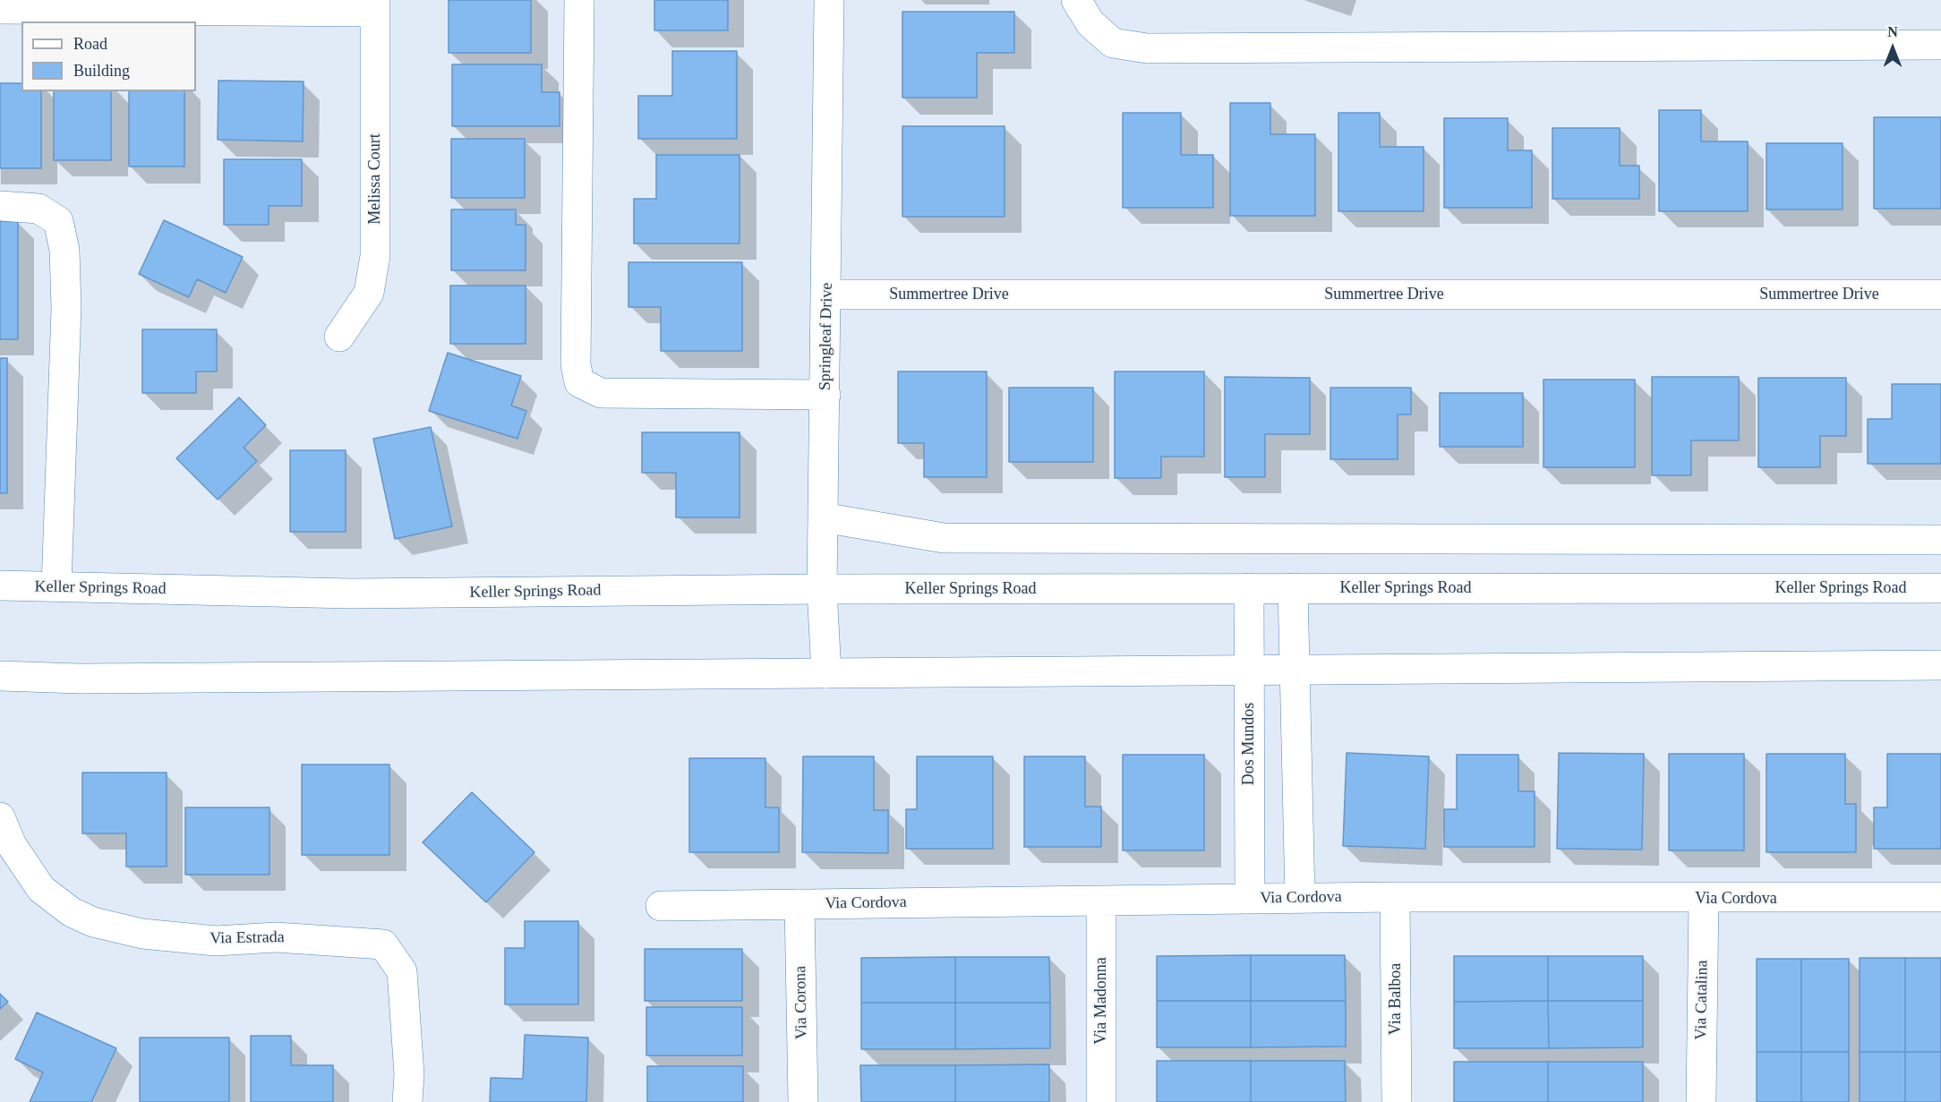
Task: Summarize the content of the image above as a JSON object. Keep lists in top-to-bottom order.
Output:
{
  "streets": {
    "street": [
      "Melissa Court",
      "Summertree Drive",
      "Springleaf Drive",
      "Keller Springs Road",
      "Dos Mundos",
      "Via Cordova",
      "Via Estrada",
      "Via Balboa",
      "Via Catalina",
      "Via Madonna",
      "Via Corona"
    ]
  },
  "crossings": [
    ["Summertree Drive", "Springleaf Drive"],
    ["Springleaf Drive", "Keller Springs Road"],
    ["Keller Springs Road", "Dos Mundos"],
    ["Dos Mundos", "Via Cordova"],
    ["Via Cordova", "Via Balboa"],
    ["Via Cordova", "Via Catalina"],
    ["Via Cordova", "Via Madonna"],
    ["Via Cordova", "Via Corona"]
  ],
  "legend": ["Road", "Building"],
  "north": "top"
}
